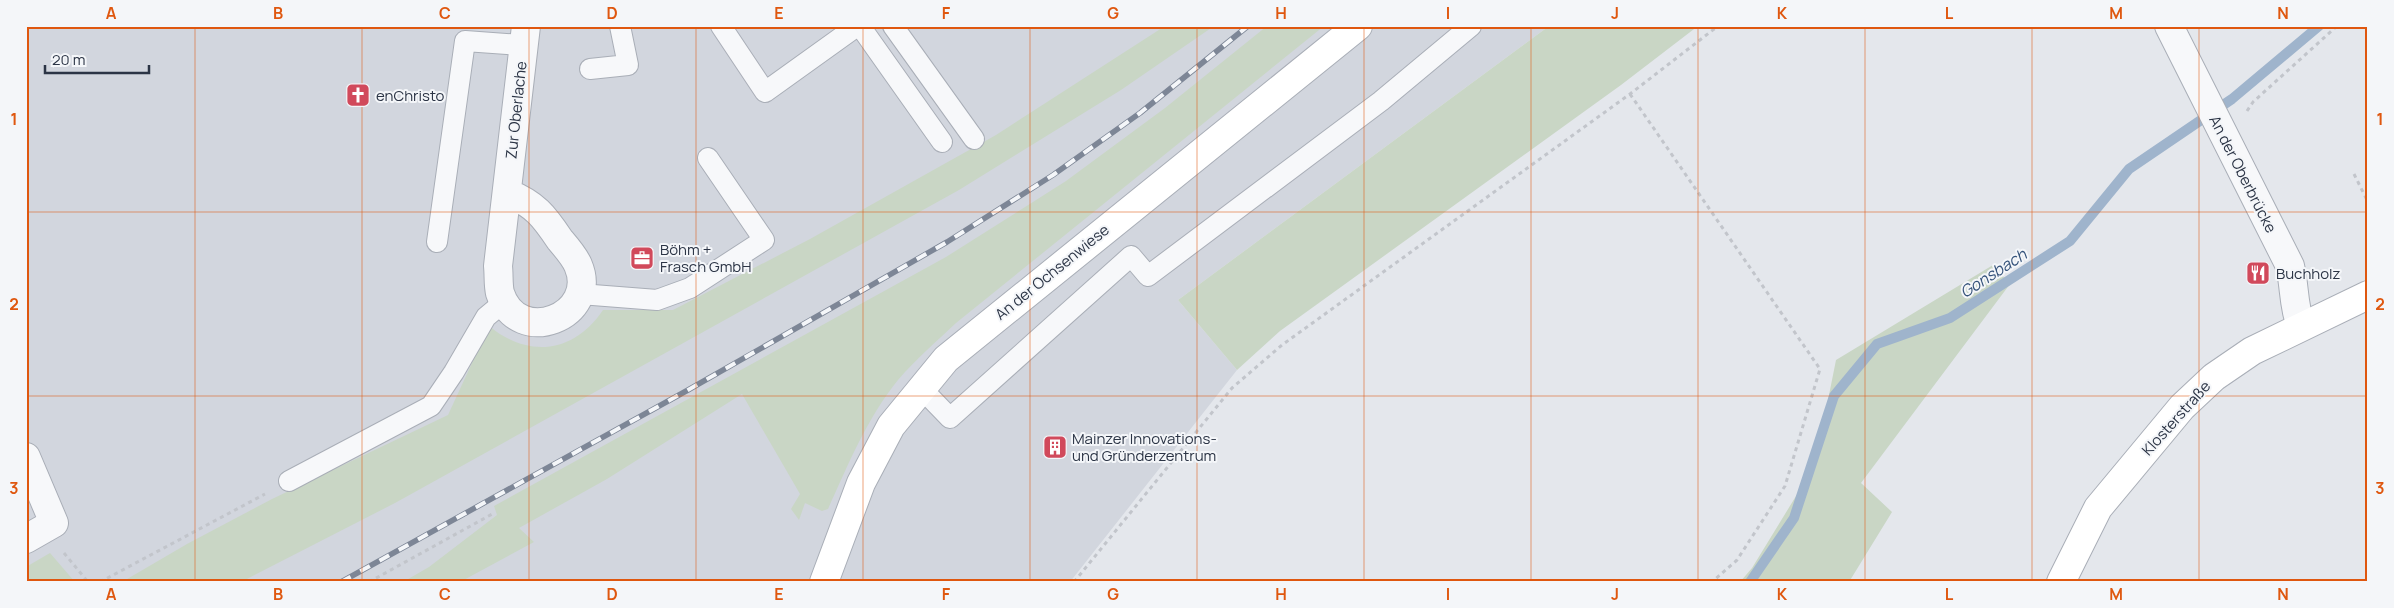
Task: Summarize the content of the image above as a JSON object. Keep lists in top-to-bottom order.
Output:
{
  "streets": {
    "street": [
      "Zur Oberlache",
      "An der Oberbrücke",
      "An der Ochsenwiese",
      "Klosterstraße"
    ]
  },
  "crossings": [
    ["An der Oberbrücke", "Klosterstraße"]
  ],
  "water": ["Gonsbach"],
  "places": {
    "church": ["enChristo"],
    "office": ["Böhm + Frasch GmbH"],
    "restaurant": ["Buchholz"],
    "building": ["Mainzer Innovations- und Gründerzentrum"]
  },
  "scale_bar": "20 m",
  "grid": {
    "columns": [
      "A",
      "B",
      "C",
      "D",
      "E",
      "F",
      "G",
      "H",
      "I",
      "J",
      "K",
      "L",
      "M",
      "N"
    ],
    "rows": ["1", "2", "3"]
  }
}
